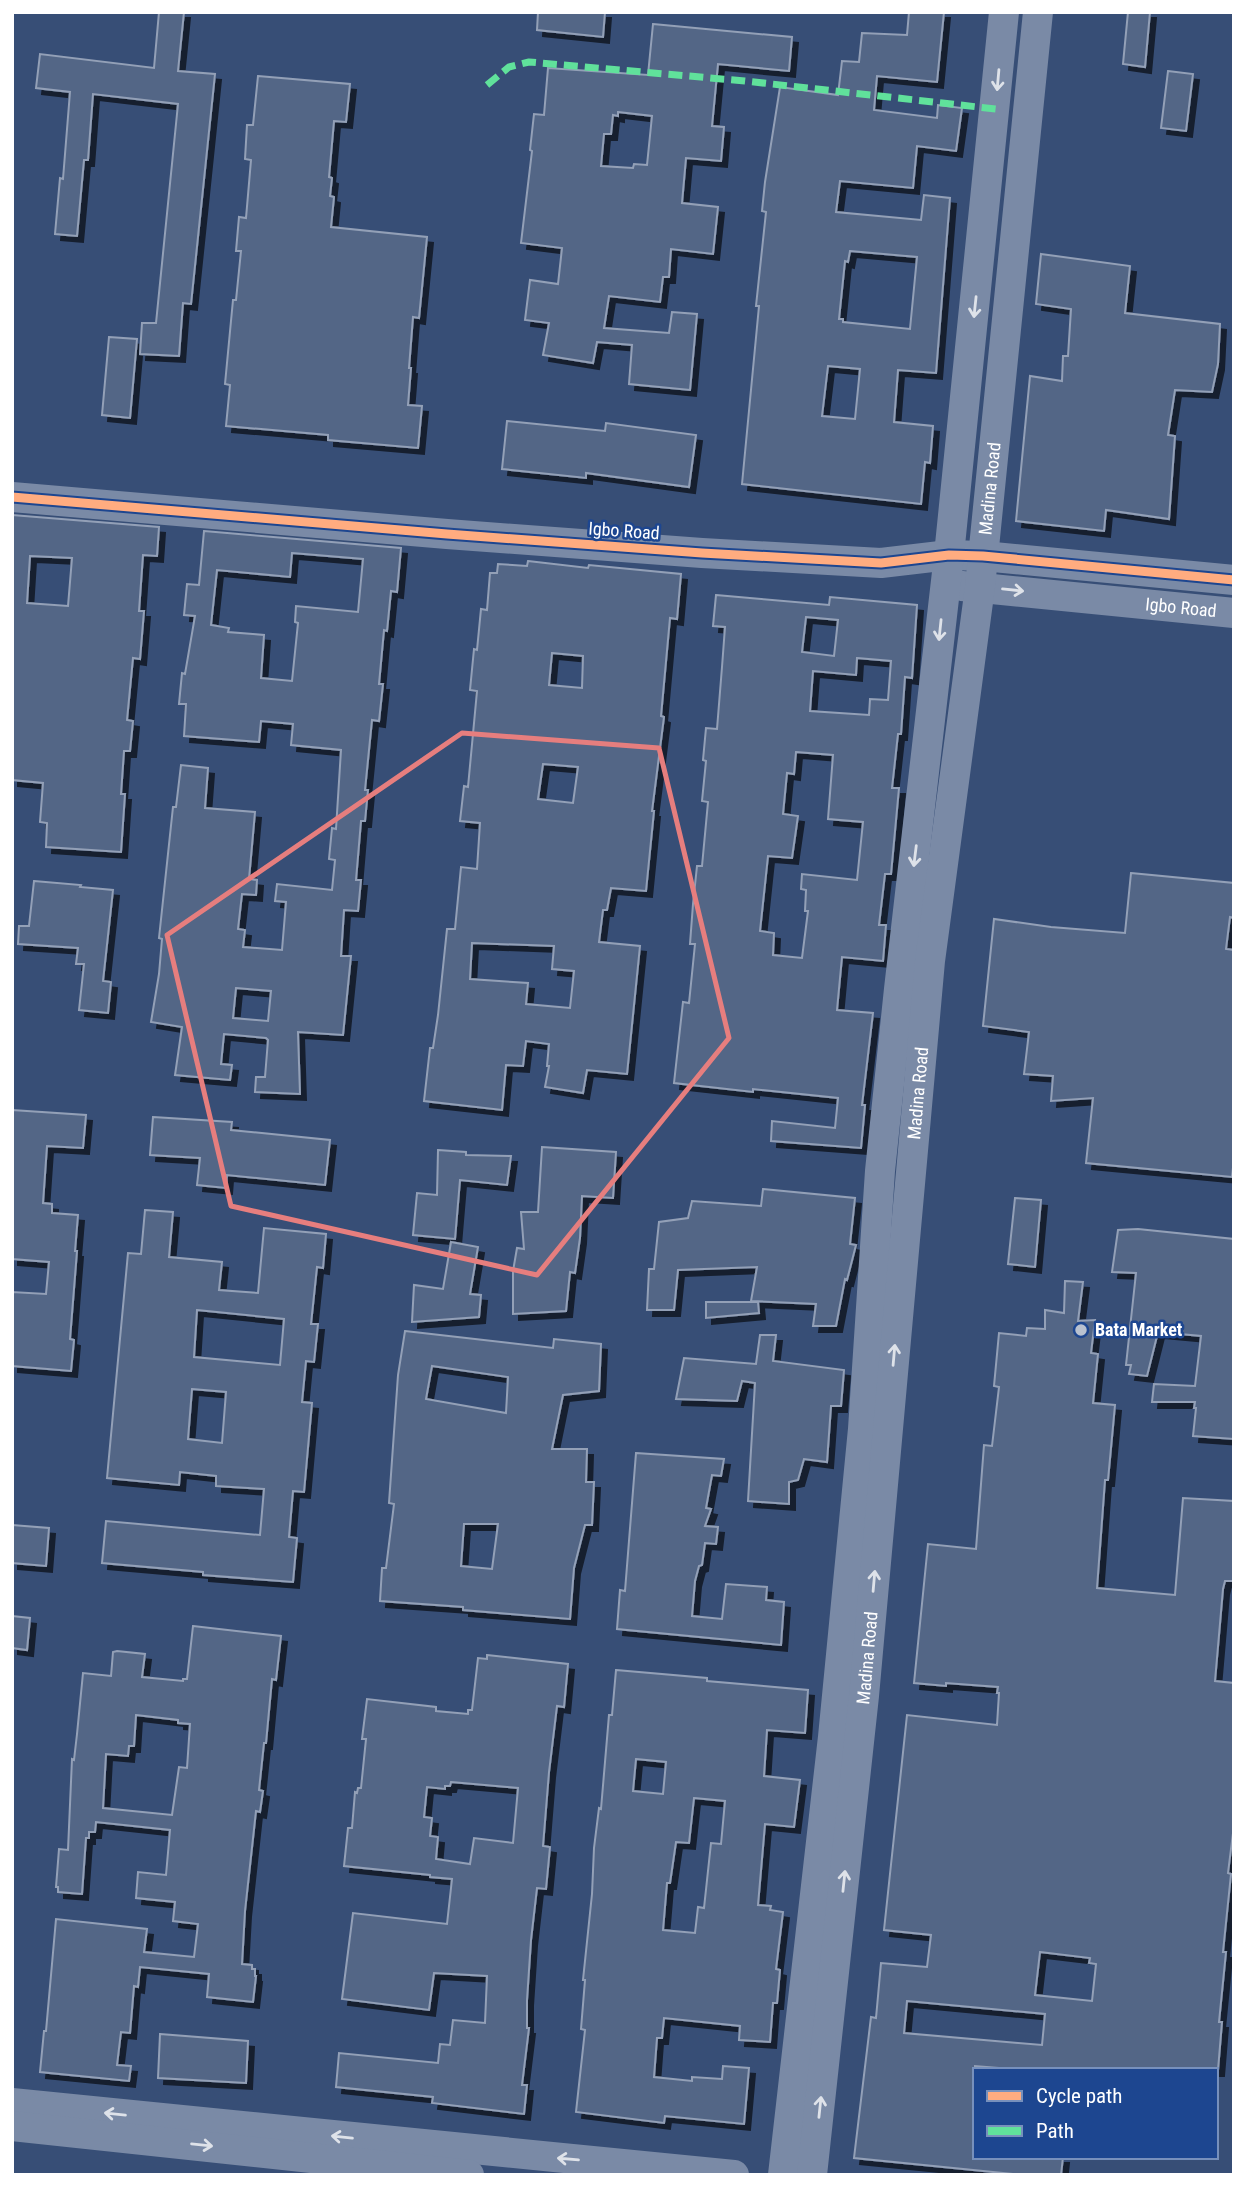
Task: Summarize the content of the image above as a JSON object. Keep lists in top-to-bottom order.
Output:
{
  "streets": {
    "main road": ["Madina Road", "Igbo Road"]
  },
  "crossings": [
    ["Madina Road", "Igbo Road"]
  ],
  "places": ["Bata Market"],
  "legend": ["Cycle path", "Path"]
}
